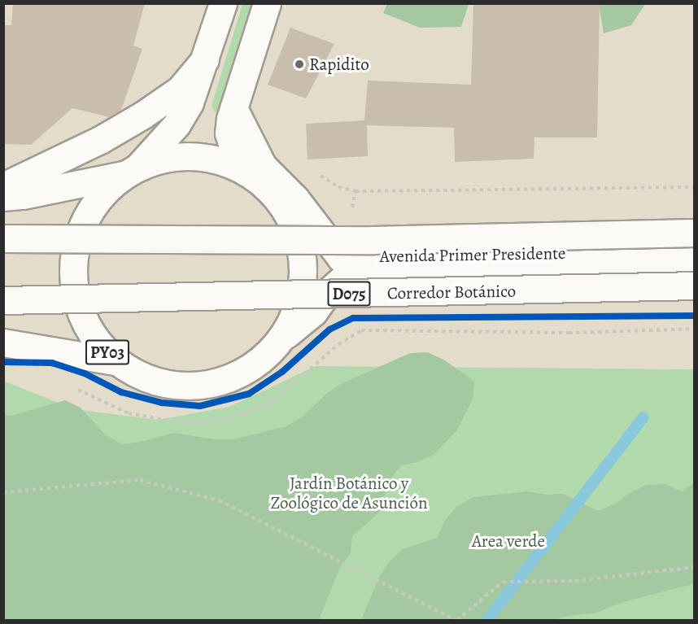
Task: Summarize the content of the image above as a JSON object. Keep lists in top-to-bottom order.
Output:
{
  "streets": {
    "main road": [
      "Avenida Primer Presidente",
      "Corredor Botánico",
      "D075",
      "PY03"
    ]
  },
  "parks": ["Jardín Botánico y Zoológico de Asunción", "Area verde"],
  "places": ["Rapidito"]
}
